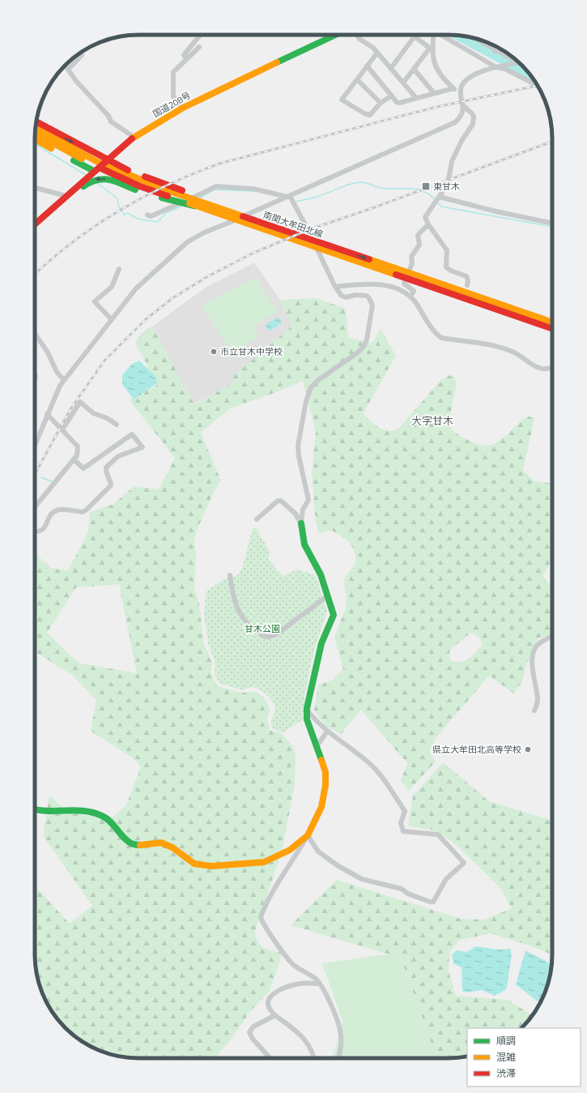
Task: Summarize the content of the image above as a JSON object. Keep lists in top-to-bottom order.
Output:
{
  "streets": {
    "main road": ["国道208号", "南関大牟田北線"]
  },
  "districts": ["大字甘木"],
  "parks": ["甘木公園"],
  "places": {
    "transit": ["東甘木"],
    "other": ["市立甘木中学校", "県立大牟田北高等学校"]
  },
  "legend": ["順調", "混雑", "渋滞"]
}
